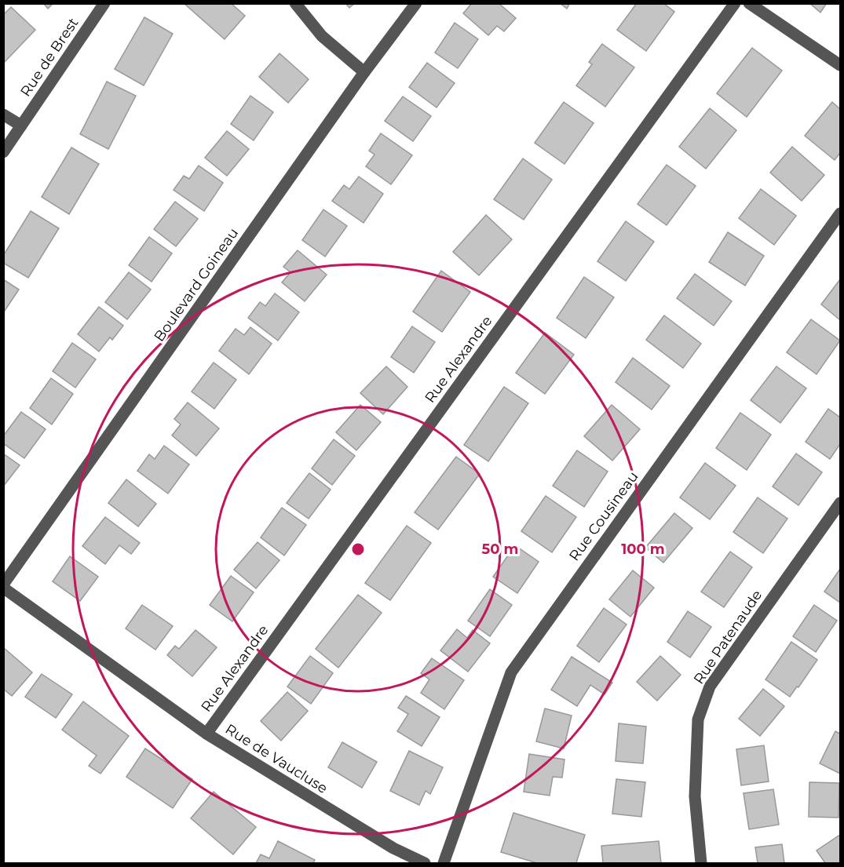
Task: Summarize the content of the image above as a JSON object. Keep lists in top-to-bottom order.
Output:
{
  "streets": {
    "street": [
      "Rue de Brest",
      "Boulevard Goineau",
      "Rue Alexandre",
      "Rue Cousineau",
      "Rue Patenaude",
      "Rue de Vaucluse"
    ]
  },
  "crossings": [
    ["Boulevard Goineau", "Rue de Vaucluse"],
    ["Rue Alexandre", "Rue de Vaucluse"]
  ],
  "rings": ["50 m", "100 m"]
}
